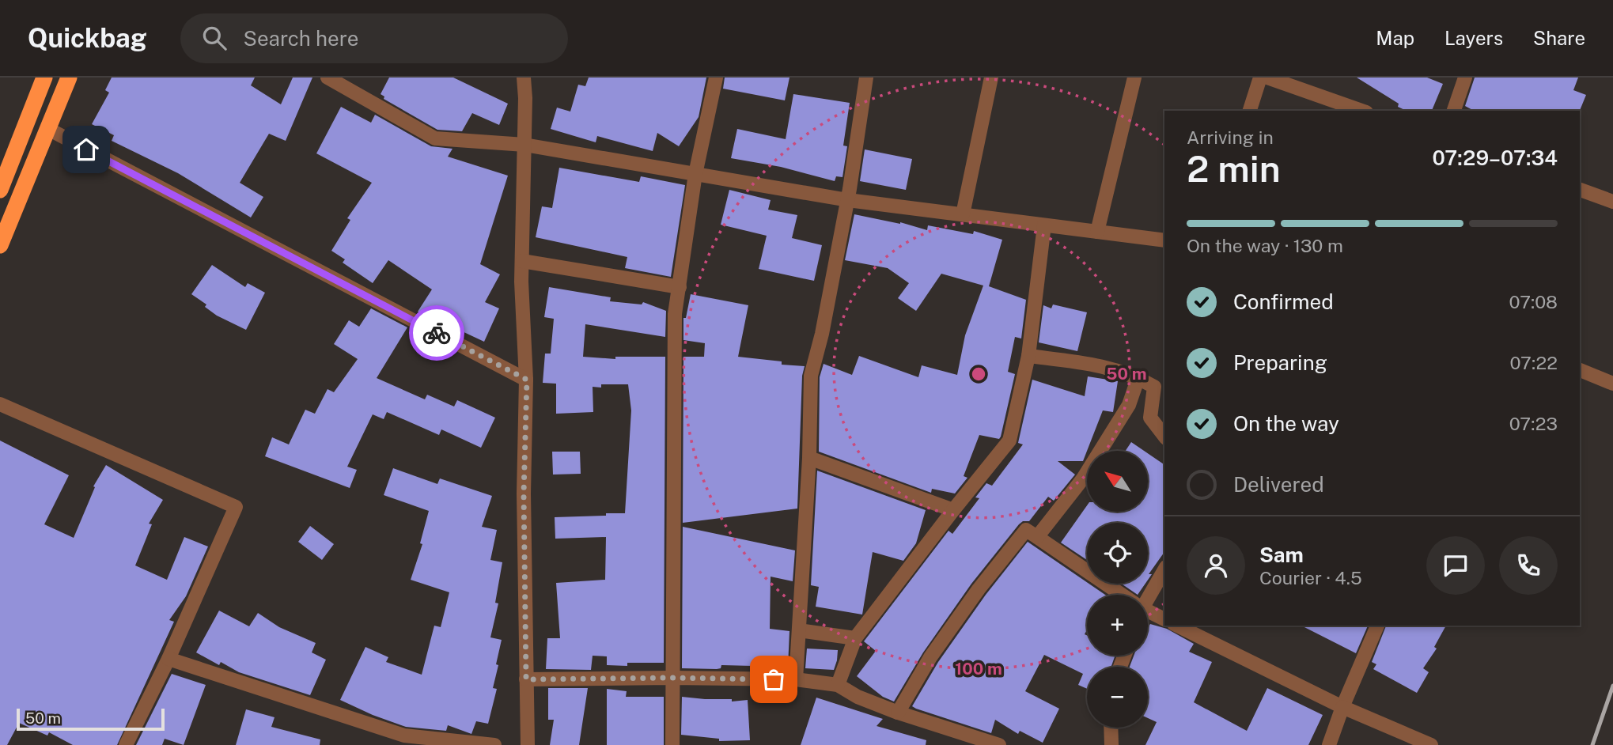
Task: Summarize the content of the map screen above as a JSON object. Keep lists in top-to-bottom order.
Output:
{
  "scale_bar": "50 m",
  "north": "top left",
  "page": {
    "header": "Quickbag",
    "search": "Search here",
    "nav": ["Map", "Layers", "Share"],
    "heading": ["2 min", "Arriving in", "07:29–07:34"],
    "panel": ["Sam", "Courier · 4.5"],
    "bar": "On the way · 130 m",
    "list": [
      ["Confirmed", "07:08"],
      ["Preparing", "07:22"],
      ["On the way", "07:23"],
      "Delivered"
    ],
    "map_buttons": ["+", "−"],
    "scale": "50 m"
  },
  "rings": ["50 m", "100 m"]
}
